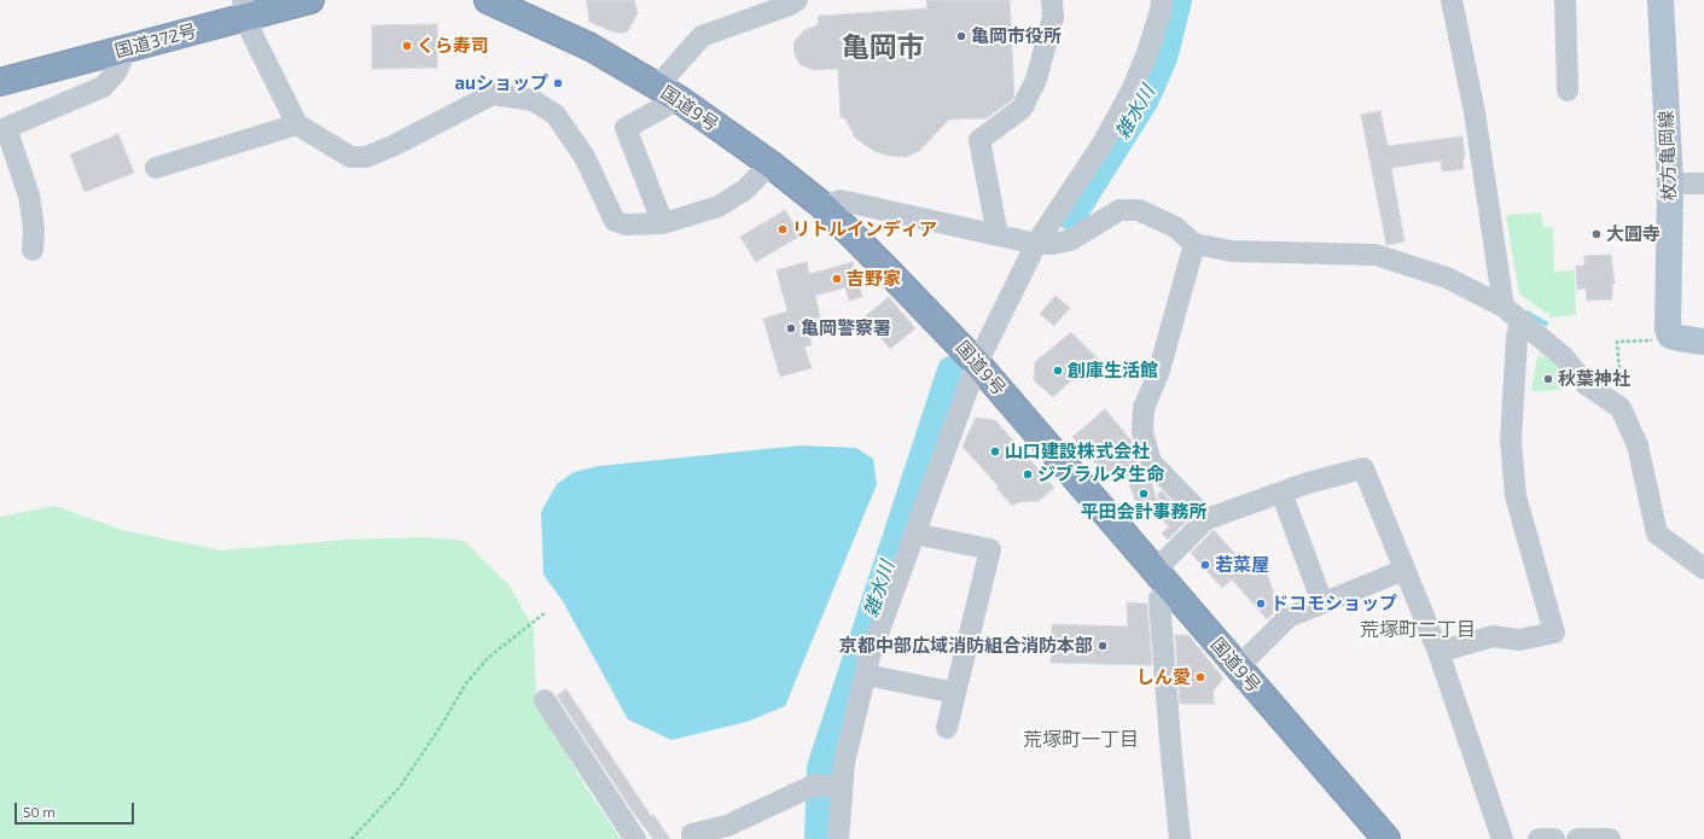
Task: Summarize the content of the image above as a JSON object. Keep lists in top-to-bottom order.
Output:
{
  "streets": {
    "highway": ["国道372号", "国道9号"],
    "main road": ["枚方亀岡線"]
  },
  "districts": ["亀岡市", "荒塚町二丁目", "荒塚町一丁目"],
  "water": ["雑水川"],
  "places": [
    "亀岡市役所",
    "くら寿司",
    "auショップ",
    "リトルインディア",
    "大圓寺",
    "吉野家",
    "亀岡警察署",
    "創庫生活館",
    "秋葉神社",
    "山口建設株式会社",
    "ジブラルタ生命",
    "平田会計事務所",
    "若菜屋",
    "ドコモショップ",
    "京都中部広域消防組合消防本部",
    "しん愛"
  ],
  "scale_bar": "50 m"
}
